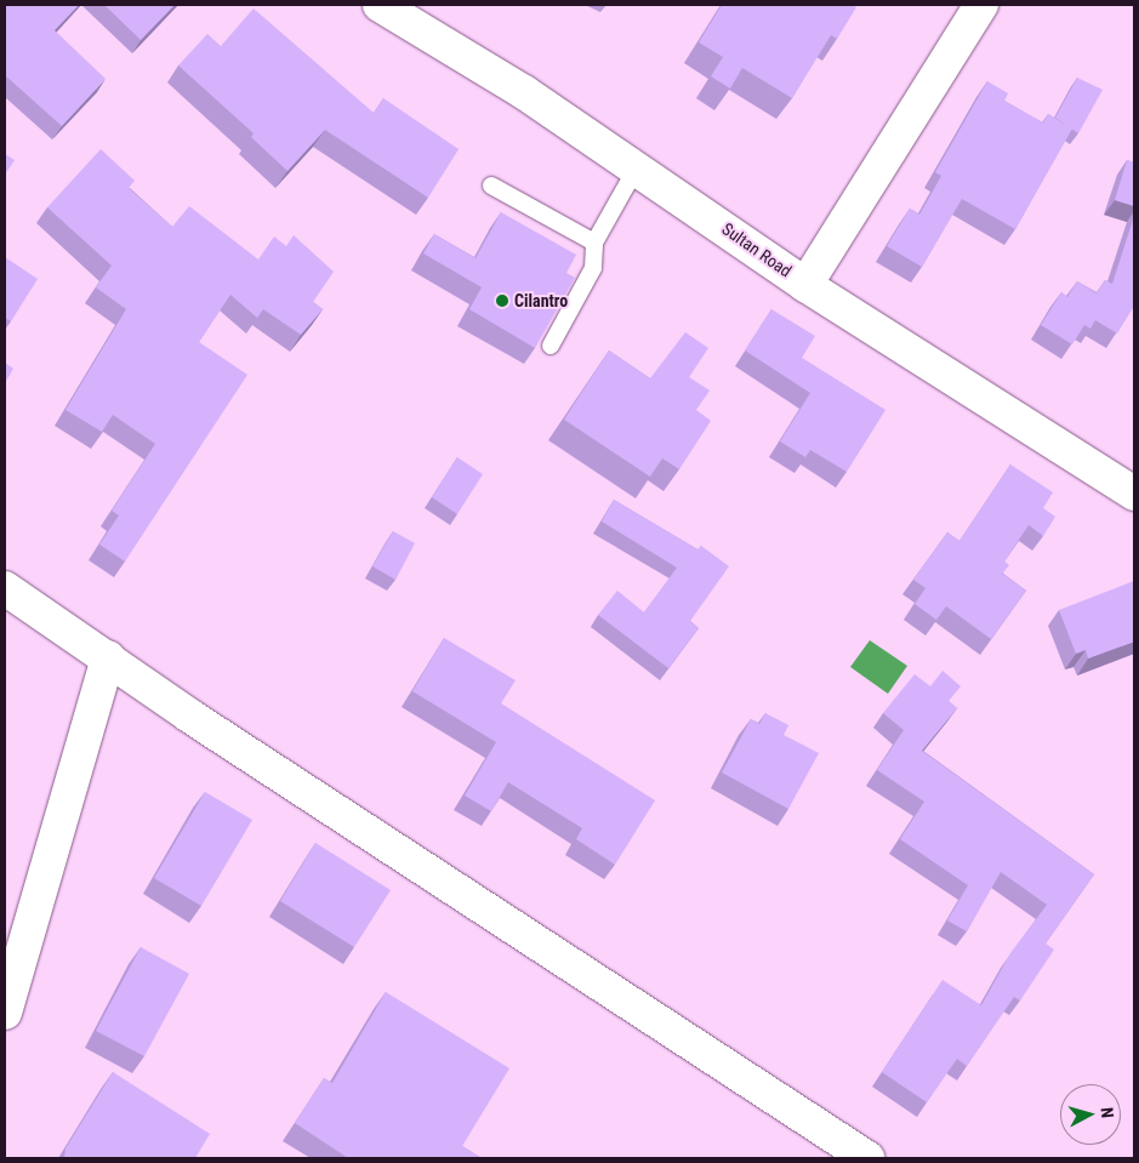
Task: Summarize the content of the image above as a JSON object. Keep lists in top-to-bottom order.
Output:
{
  "streets": {
    "street": ["Sultan Road"]
  },
  "places": ["Cilantro"],
  "north": "right"
}
